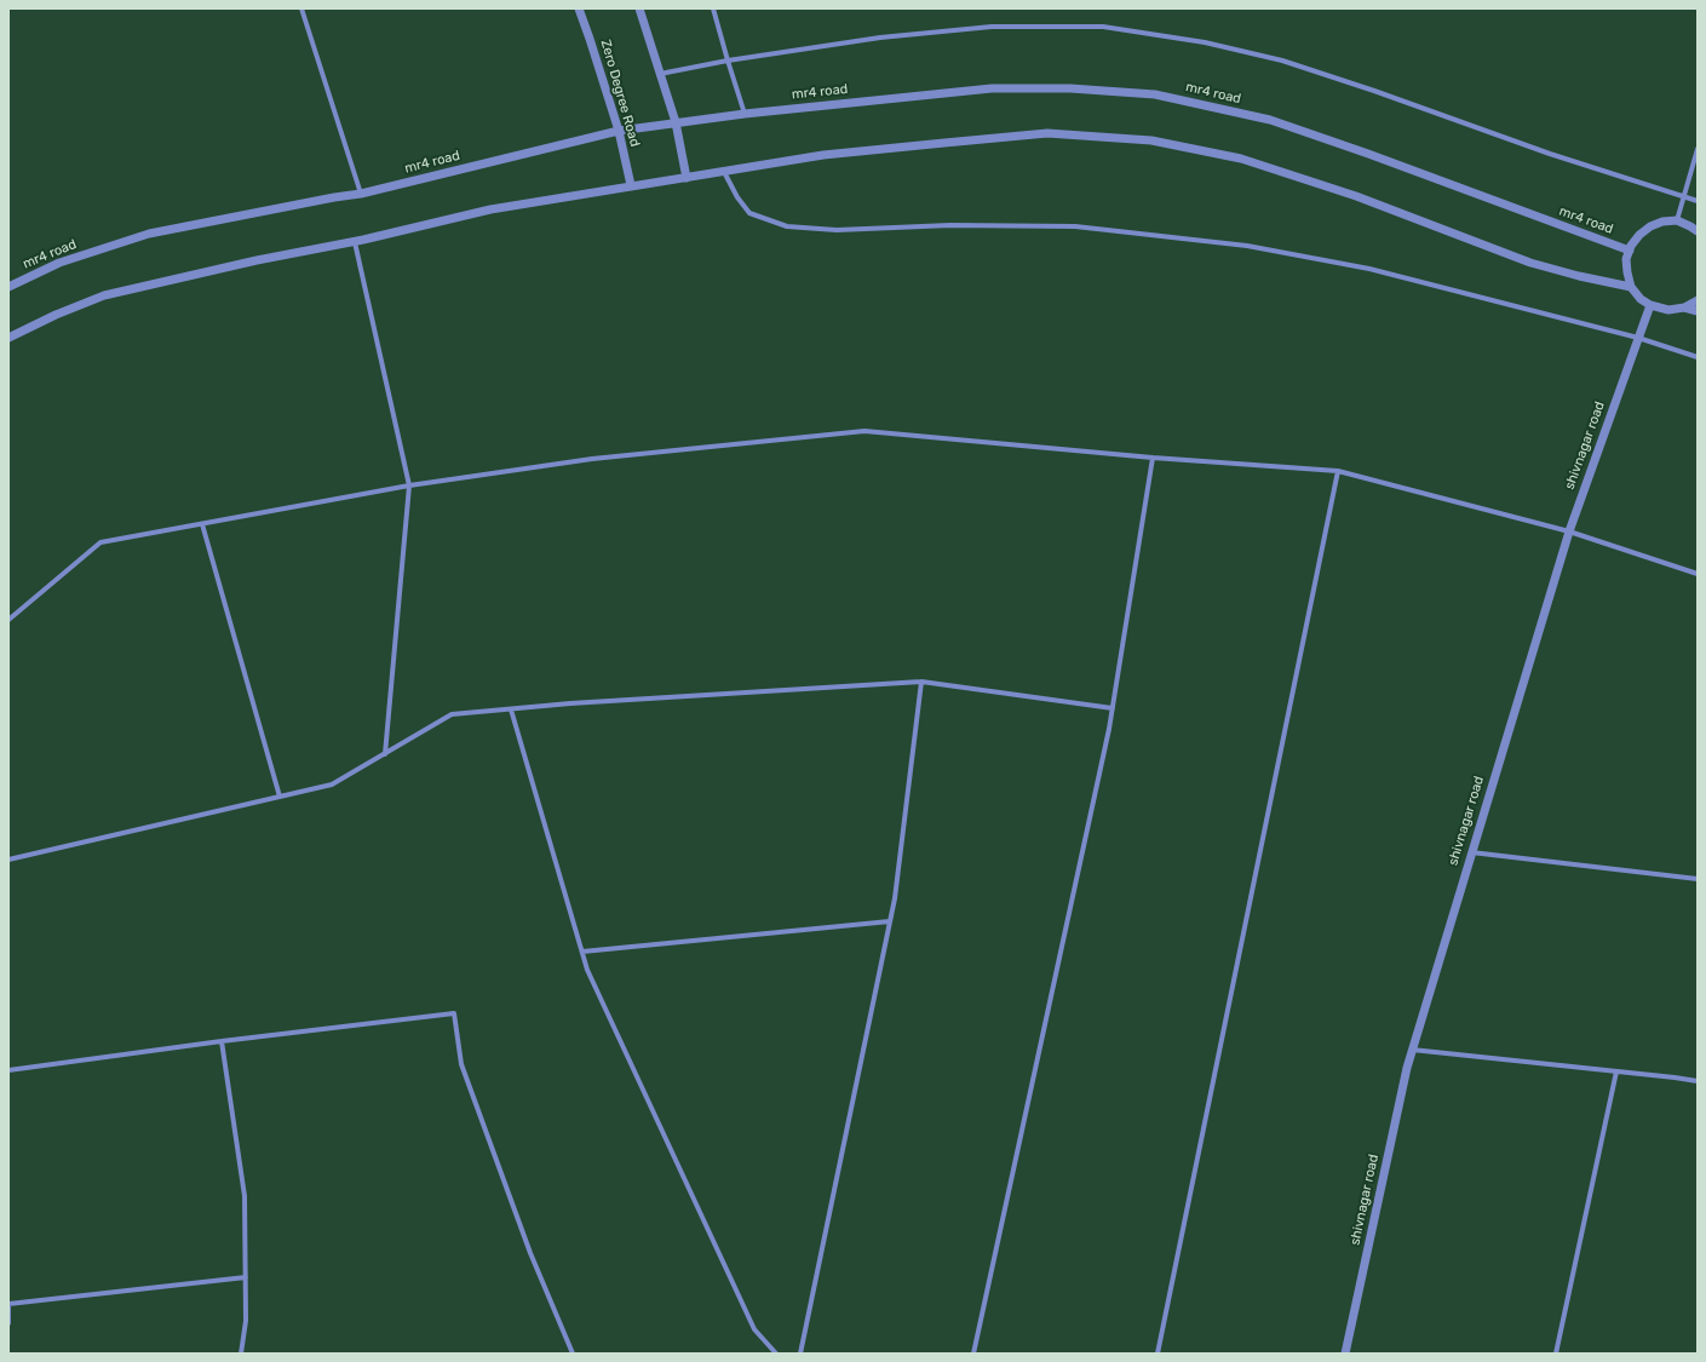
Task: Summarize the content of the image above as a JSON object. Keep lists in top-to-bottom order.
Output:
{
  "streets": {
    "street": ["mr4 road", "Zero Degree Road", "shivnagar road"]
  },
  "crossings": [
    ["mr4 road", "Zero Degree Road"]
  ]
}
